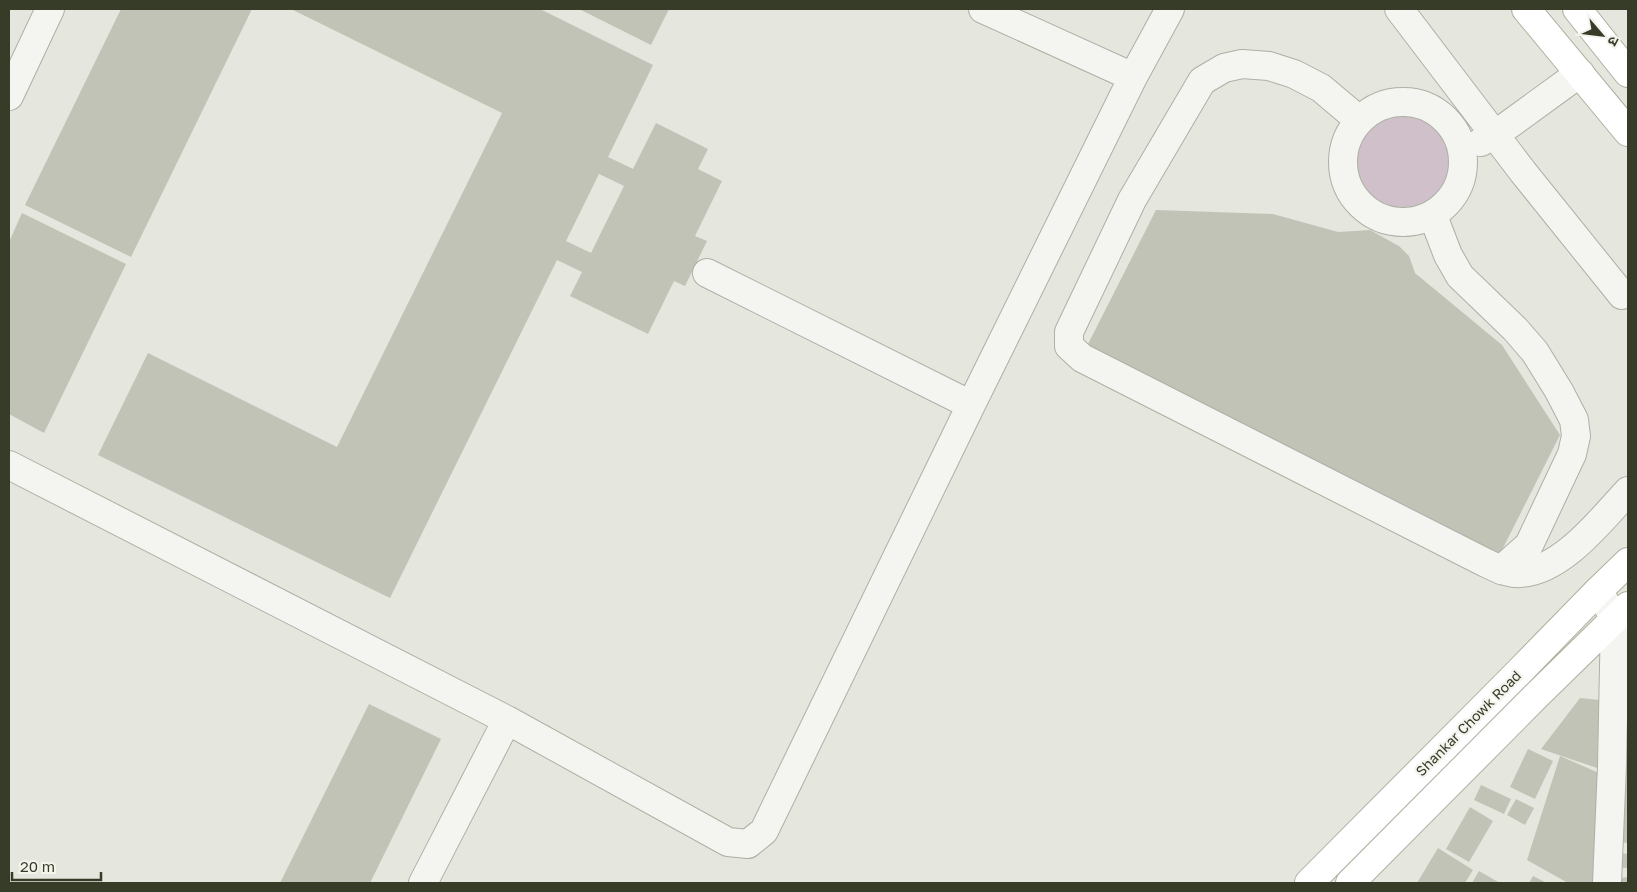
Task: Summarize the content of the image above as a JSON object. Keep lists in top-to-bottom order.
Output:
{
  "streets": {
    "main road": ["Shankar Chowk Road"]
  },
  "scale_bar": "20 m",
  "north": "bottom right"
}
